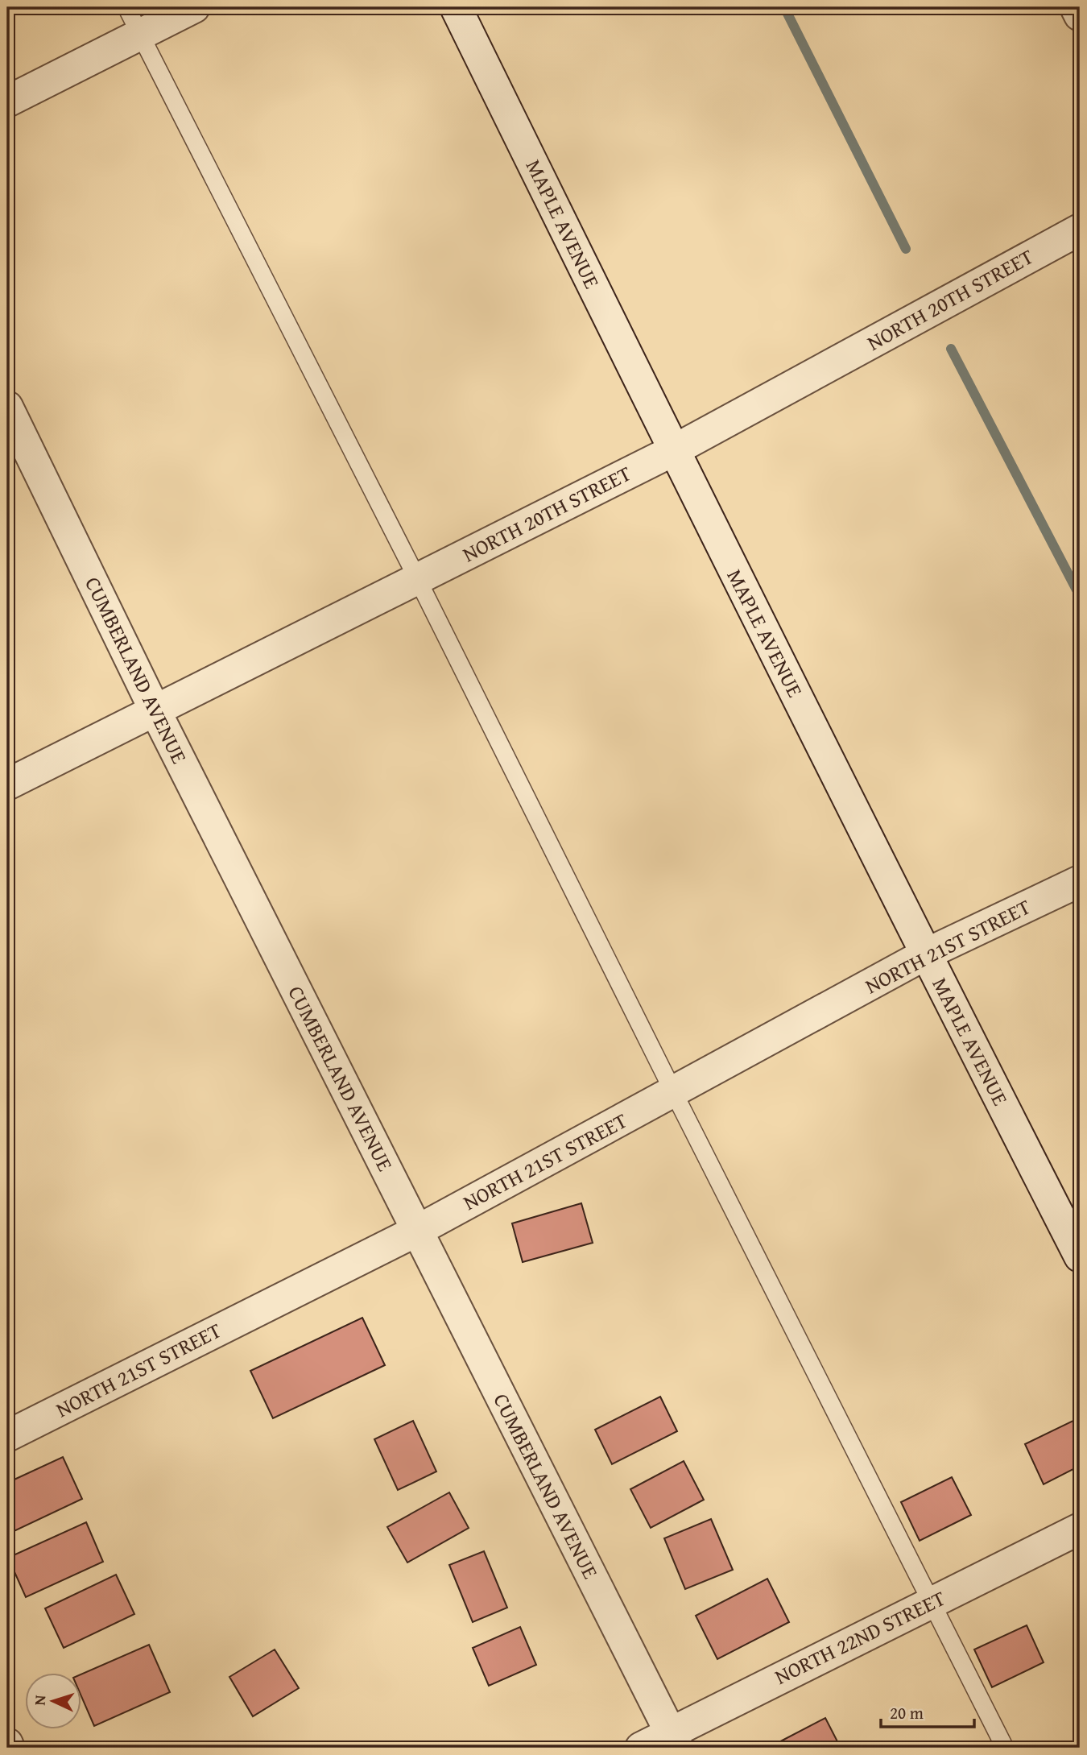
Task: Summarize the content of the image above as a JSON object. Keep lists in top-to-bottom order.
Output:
{
  "streets": {
    "street": [
      "MAPLE AVENUE",
      "NORTH 20TH STREET",
      "CUMBERLAND AVENUE",
      "NORTH 21ST STREET",
      "NORTH 22ND STREET"
    ]
  },
  "crossings": [
    ["MAPLE AVENUE", "NORTH 20TH STREET"],
    ["MAPLE AVENUE", "NORTH 21ST STREET"],
    ["NORTH 20TH STREET", "CUMBERLAND AVENUE"],
    ["CUMBERLAND AVENUE", "NORTH 21ST STREET"],
    ["CUMBERLAND AVENUE", "NORTH 22ND STREET"]
  ],
  "scale_bar": "20 m",
  "north": "left"
}
